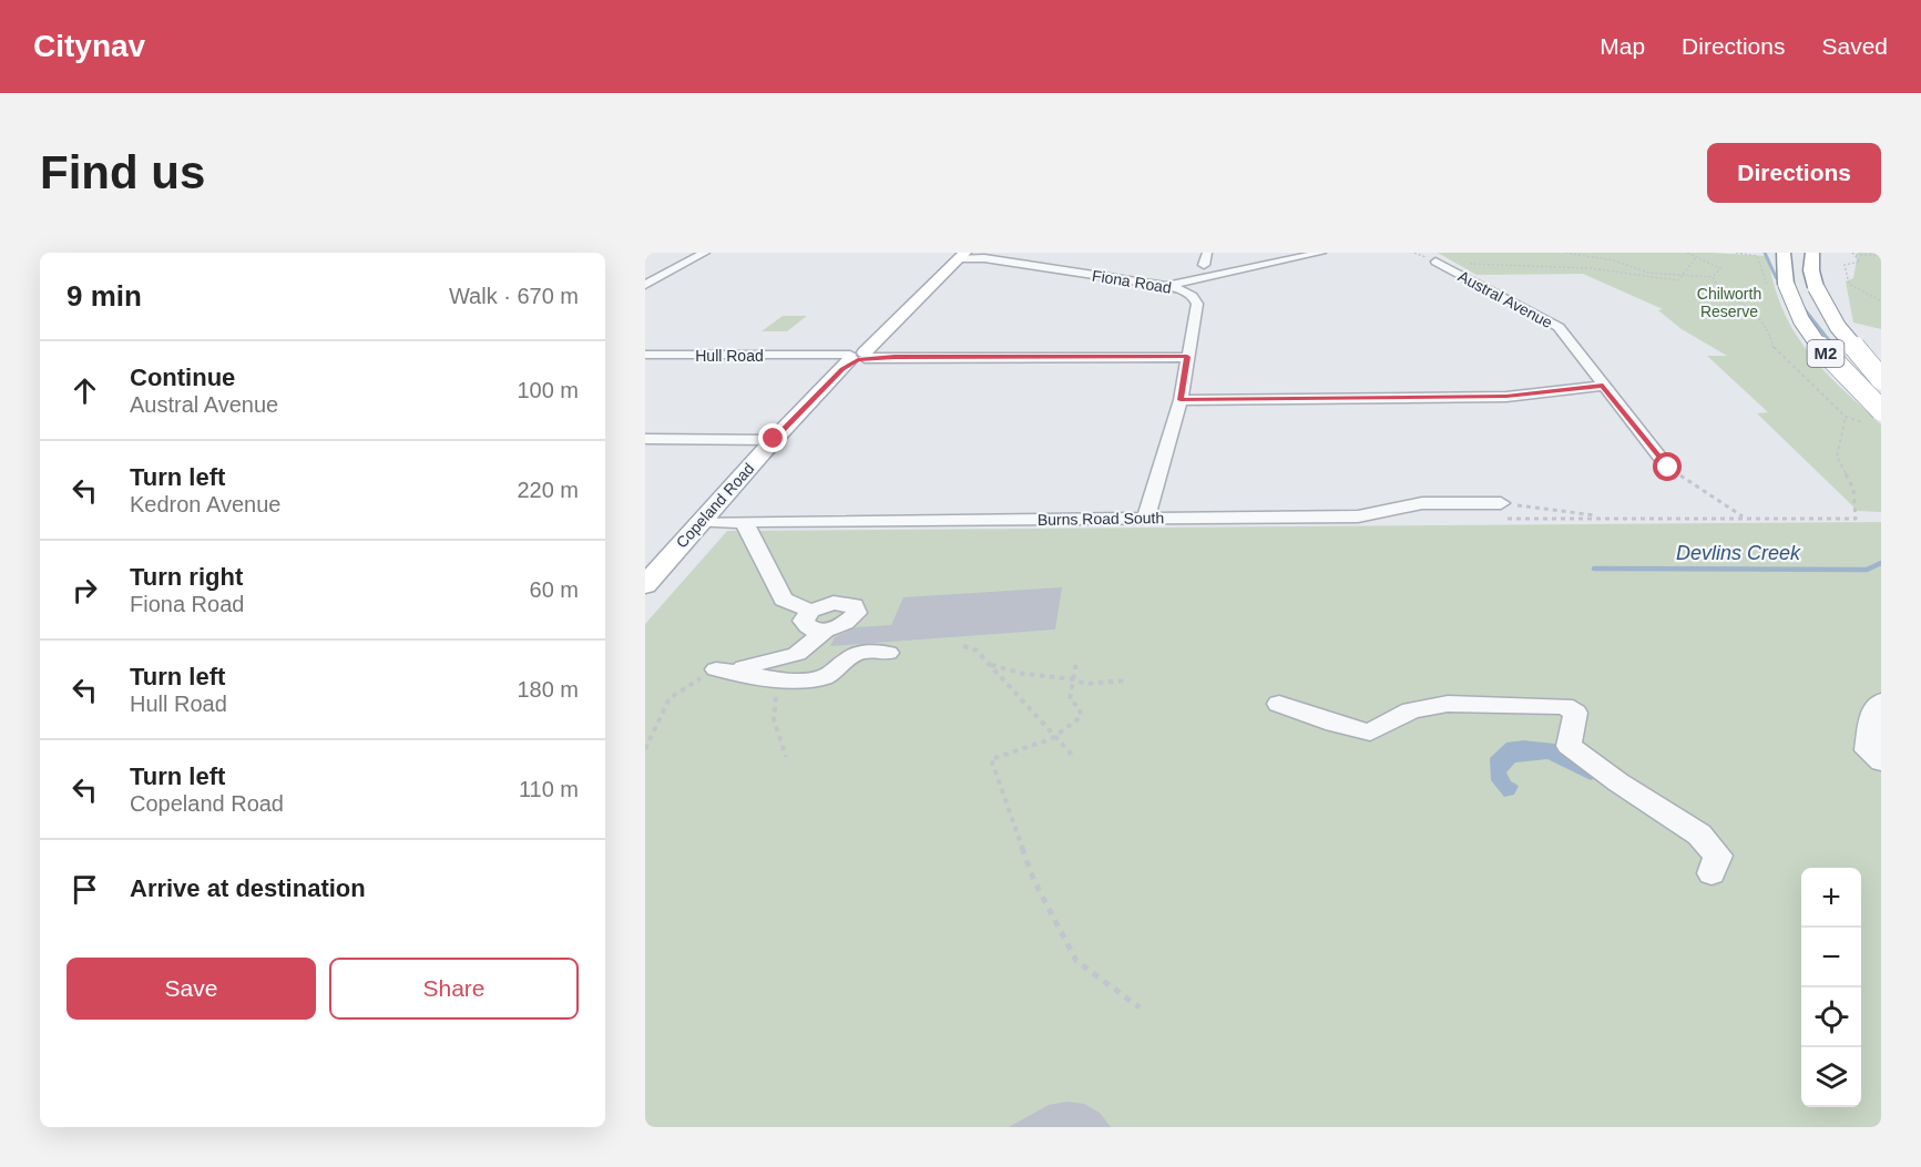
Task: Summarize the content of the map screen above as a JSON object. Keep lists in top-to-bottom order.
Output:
{
  "streets": {
    "highway": ["M2"],
    "main road": ["Copeland Road"],
    "street": [
      "Fiona Road",
      "Austral Avenue",
      "Hull Road",
      "Burns Road South"
    ]
  },
  "crossings": [
    ["Fiona Road", "Hull Road"],
    ["Fiona Road", "Copeland Road"],
    ["Fiona Road", "Burns Road South"],
    ["Hull Road", "Copeland Road"],
    ["Copeland Road", "Burns Road South"]
  ],
  "water": ["Devlins Creek"],
  "parks": ["Chilworth Reserve"],
  "page": {
    "header": "Citynav",
    "nav": ["Map", "Directions", "Saved"],
    "buttons": [
      "Directions",
      ["Save", "Share"]
    ],
    "title": "Find us",
    "heading": ["9 min", "Walk · 670 m"],
    "list": [
      ["Continue", "Austral Avenue", "100 m"],
      ["Turn left", "Kedron Avenue", "220 m"],
      ["Turn right", "Fiona Road", "60 m"],
      ["Turn left", "Hull Road", "180 m"],
      ["Turn left", "Copeland Road", "110 m"],
      "Arrive at destination"
    ],
    "map_buttons": ["+", "−"]
  }
}
